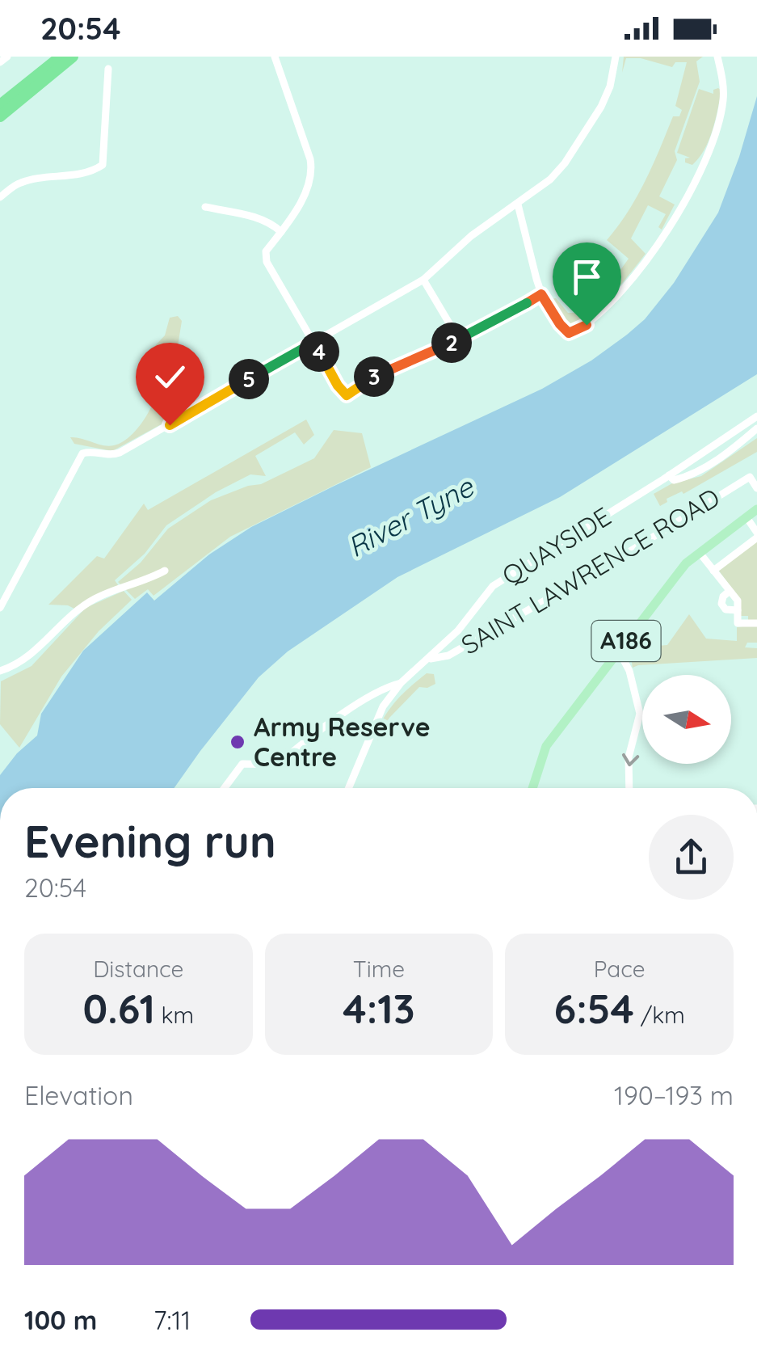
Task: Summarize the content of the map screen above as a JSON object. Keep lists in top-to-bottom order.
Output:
{
  "streets": {
    "main road": ["A186"],
    "street": ["QUAYSIDE", "SAINT LAWRENCE ROAD"]
  },
  "crossings": [
    ["QUAYSIDE", "SAINT LAWRENCE ROAD"]
  ],
  "water": ["River Tyne"],
  "places": ["Army Reserve Centre"],
  "north": "right",
  "page": {
    "status": "20:54",
    "pins": [
      "2",
      "4",
      "3",
      "5"
    ],
    "heading": ["Evening run", "20:54"],
    "stats": [
      ["Distance", "0.61 km"],
      ["Time", "4:13"],
      ["Pace", "6:54 /km"]
    ],
    "chart": ["Elevation", "190–193 m"],
    "list": [
      {
        "name": "100 m",
        "note": "7:11"
      }
    ]
  }
}
